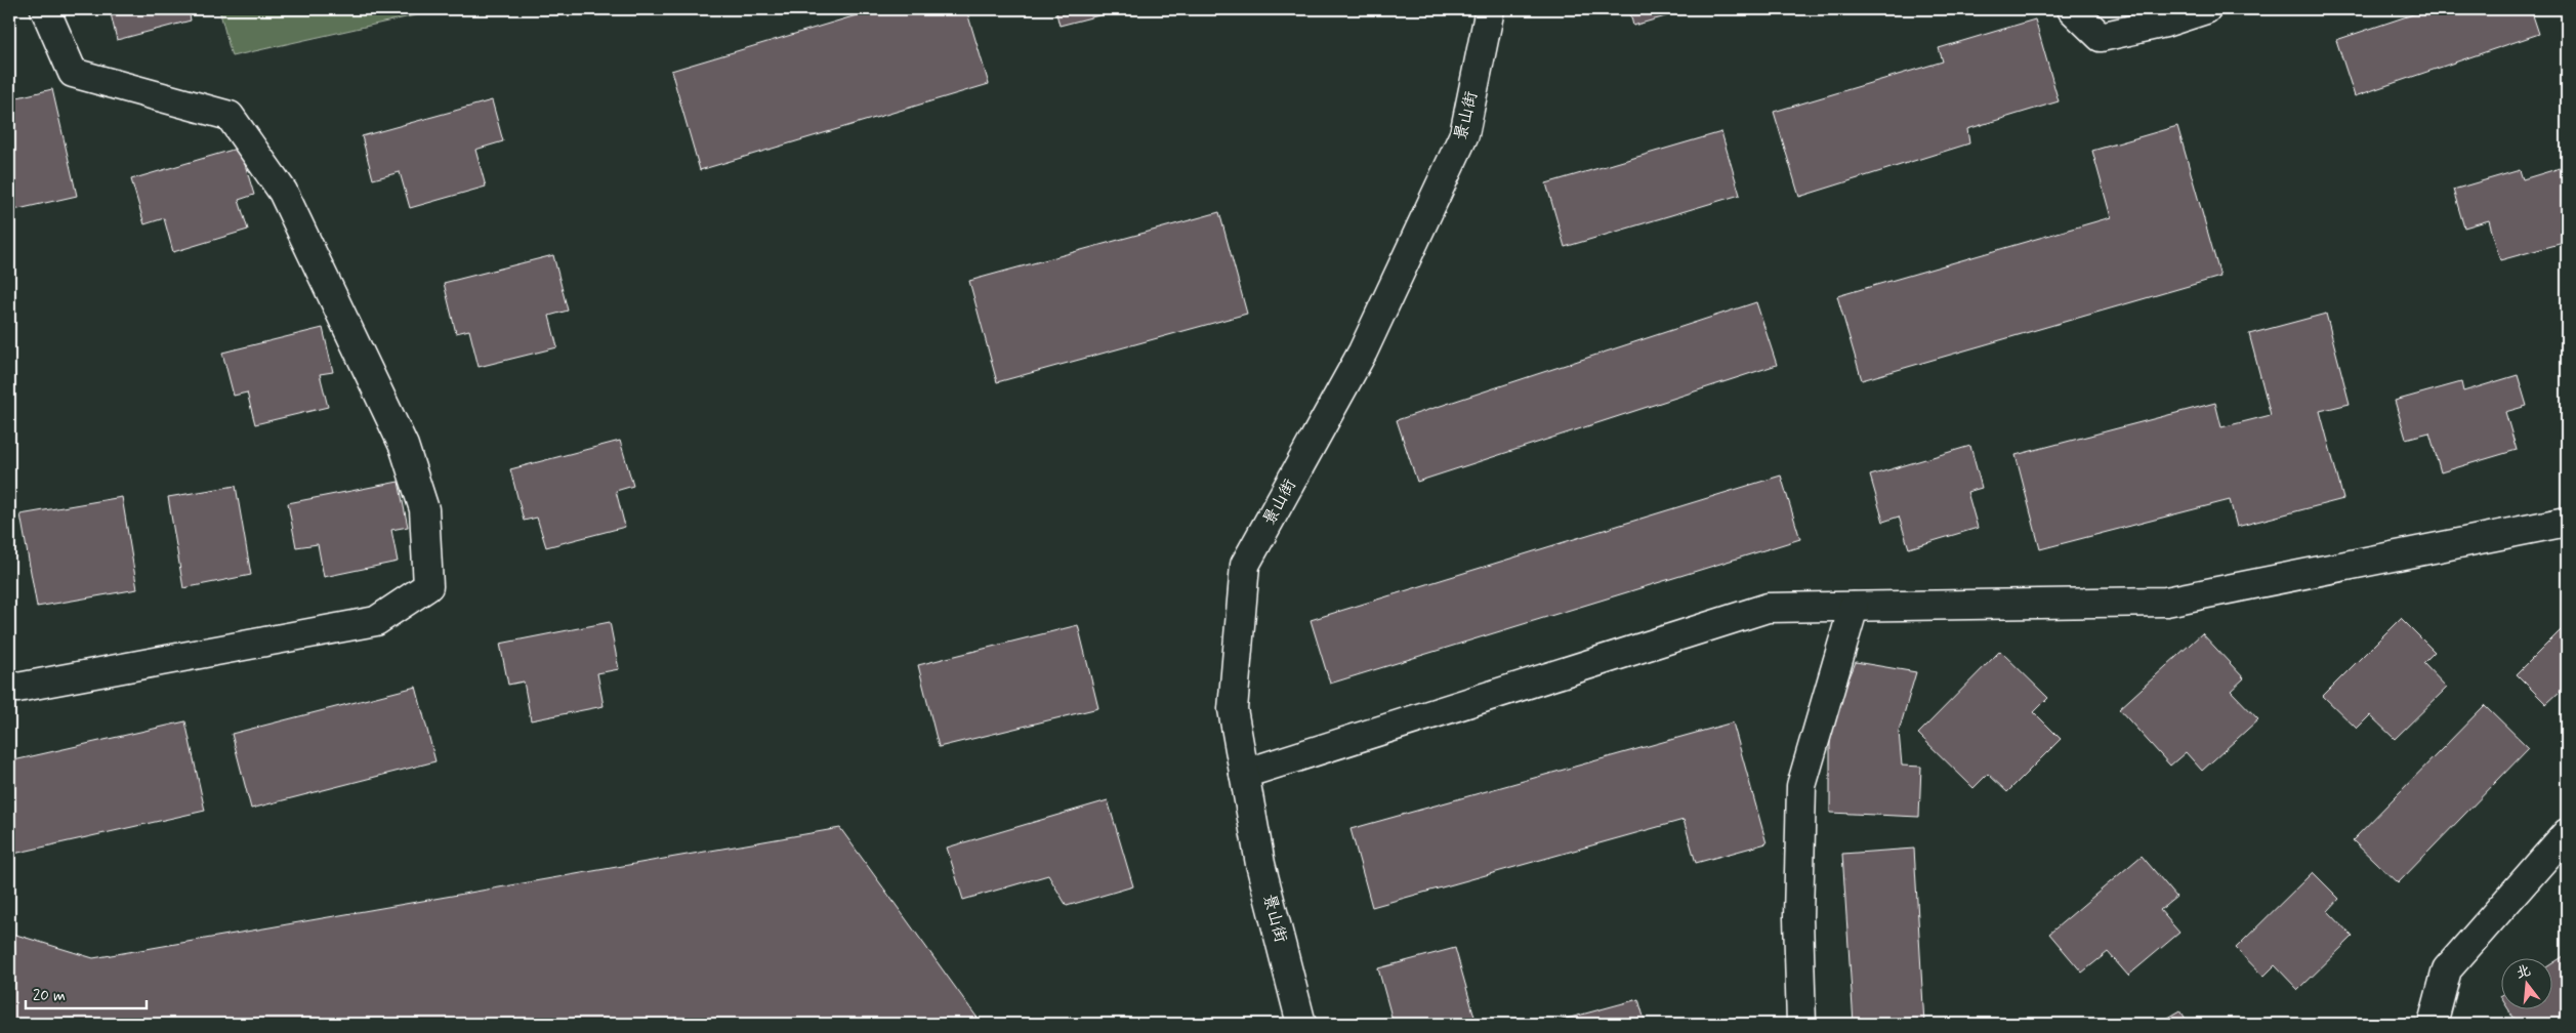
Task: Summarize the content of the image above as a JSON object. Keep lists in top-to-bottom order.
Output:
{
  "streets": {
    "street": ["景山街"]
  },
  "scale_bar": "20 m",
  "north": "top"
}
